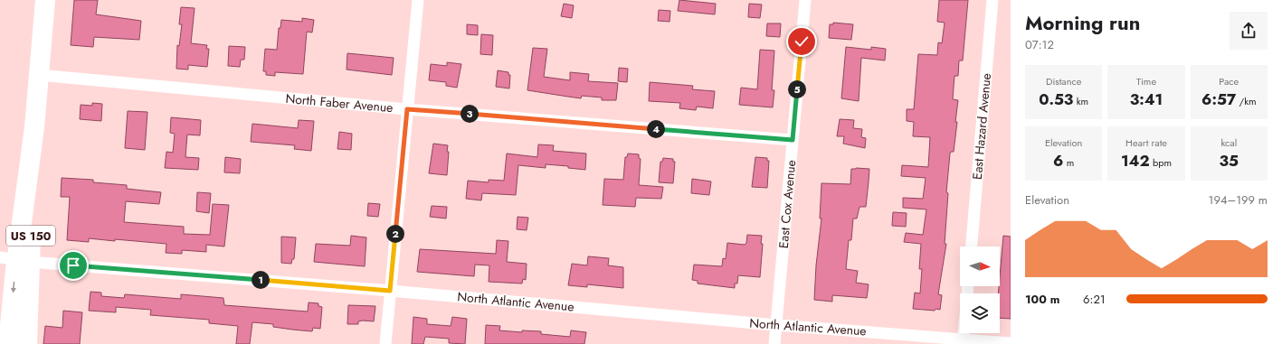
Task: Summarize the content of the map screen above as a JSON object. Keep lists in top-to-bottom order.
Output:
{
  "streets": {
    "highway": ["US 150"],
    "street": [
      "North Faber Avenue",
      "East Hazard Avenue",
      "East Cox Avenue",
      "North Atlantic Avenue"
    ]
  },
  "crossings": [
    ["North Faber Avenue", "East Cox Avenue"],
    ["North Faber Avenue", "US 150"],
    ["East Cox Avenue", "North Atlantic Avenue"],
    ["US 150", "North Atlantic Avenue"]
  ],
  "north": "right",
  "page": {
    "heading": ["Morning run", "07:12"],
    "stats": [
      ["Distance", "0.53 km"],
      ["Time", "3:41"],
      ["Pace", "6:57 /km"],
      ["Elevation", "6 m"],
      ["Heart rate", "142 bpm"],
      ["kcal", "35"]
    ],
    "pins": [
      "5",
      "3",
      "4",
      "2",
      "1"
    ],
    "chart": ["Elevation", "194–199 m"],
    "list": [
      {
        "name": "100 m",
        "note": "6:21"
      }
    ]
  }
}
